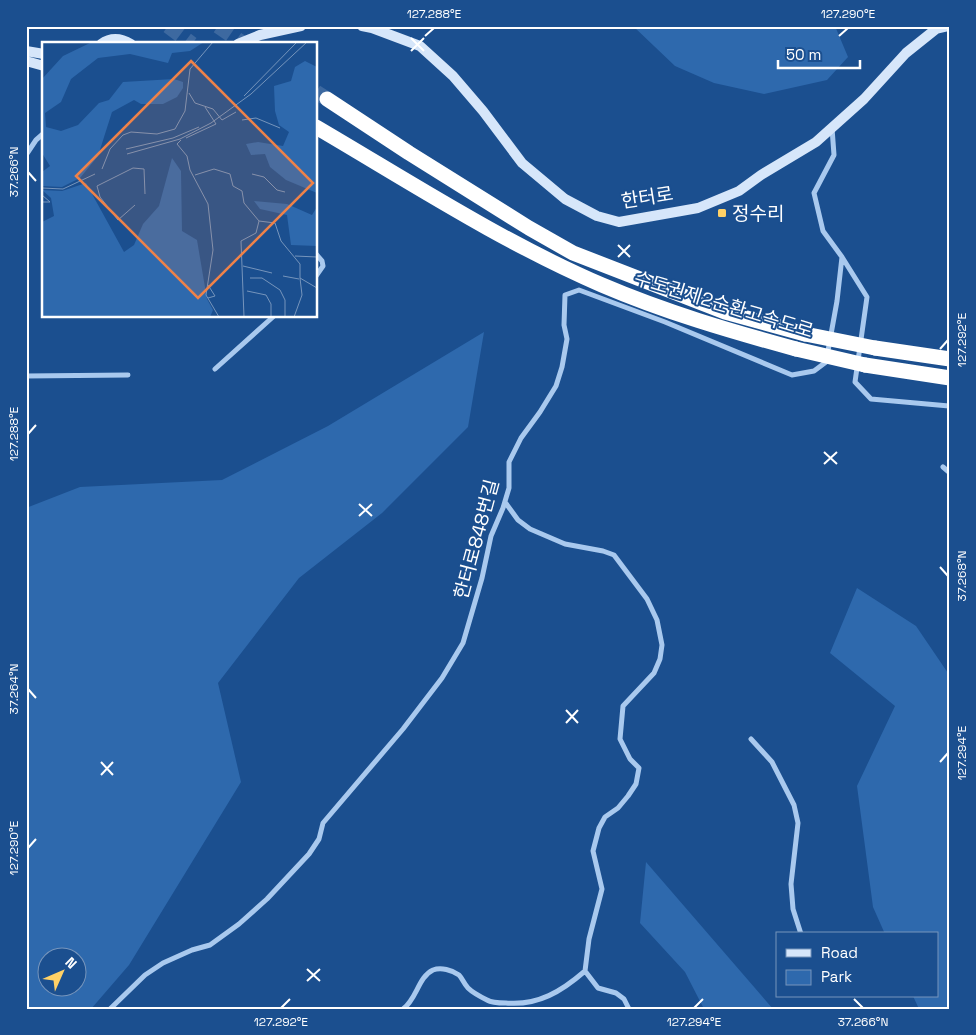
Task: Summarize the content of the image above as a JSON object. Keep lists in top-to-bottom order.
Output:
{
  "streets": {
    "highway": ["수도권제2순환고속도로"],
    "main road": ["한터로"],
    "street": ["한터로848번길"]
  },
  "places": {
    "transit": ["정수리"]
  },
  "legend": ["Road", "Park"],
  "scale_bar": "50 m",
  "north": "top right",
  "coordinates": [
    "127.288°E",
    "127.290°E",
    "37.266°N",
    "127.292°E",
    "37.268°N",
    "37.264°N",
    "127.294°E"
  ]
}
